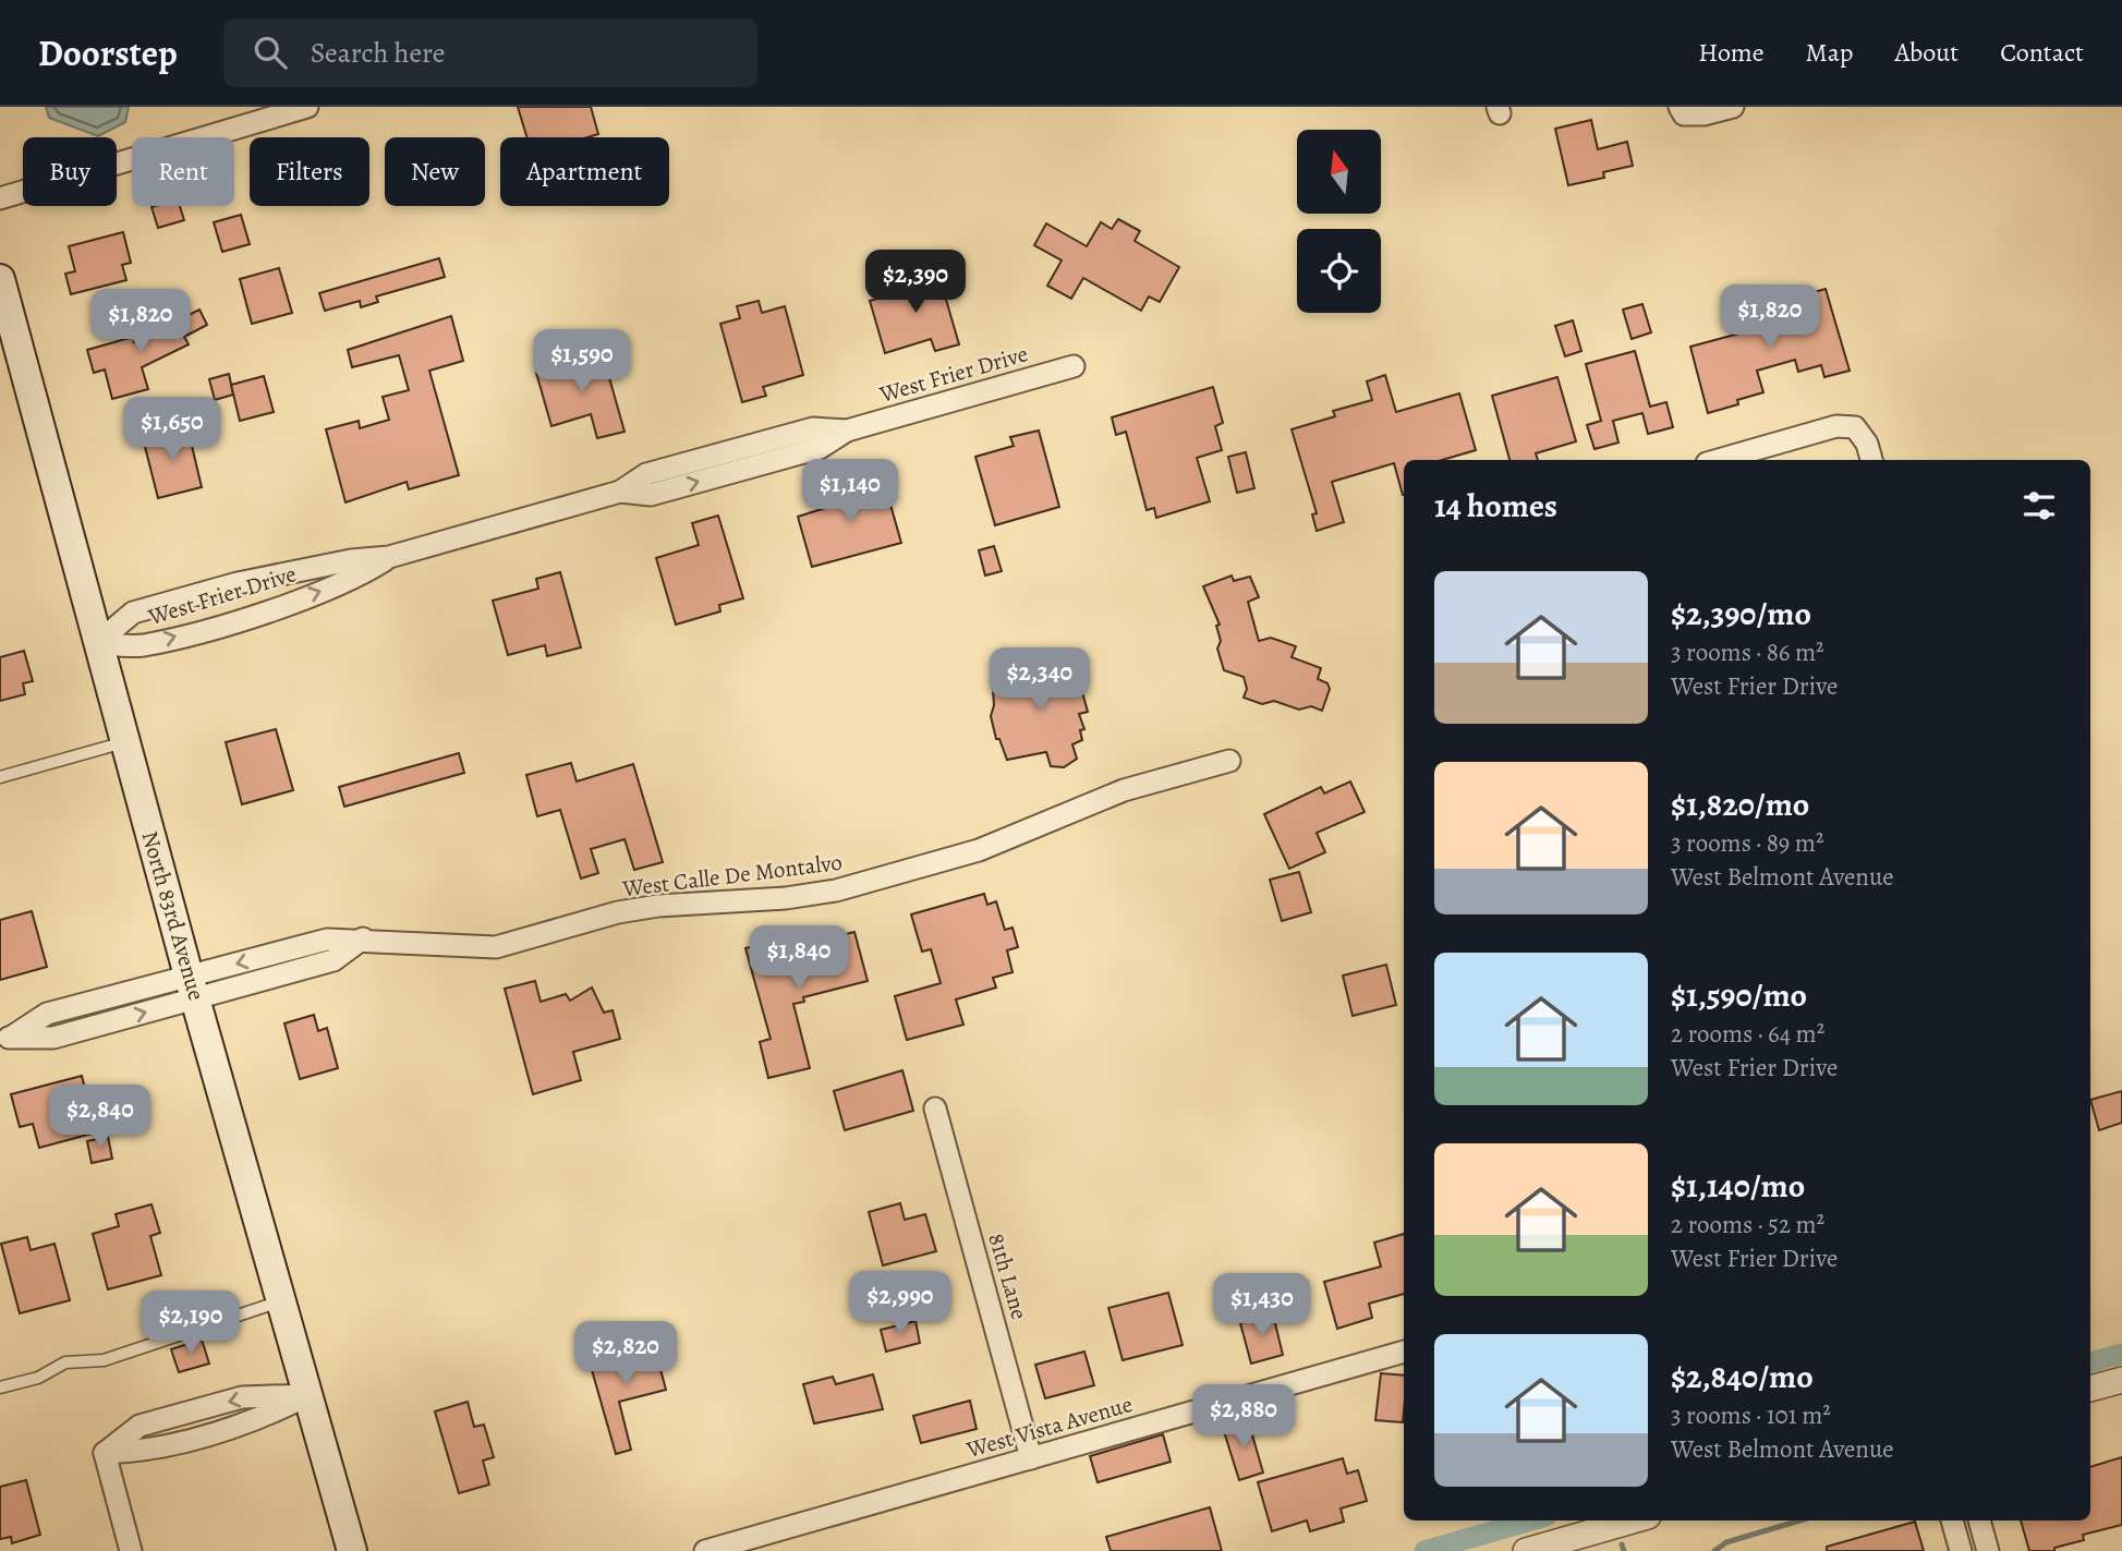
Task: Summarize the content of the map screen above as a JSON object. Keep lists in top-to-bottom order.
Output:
{
  "streets": {
    "main road": ["North 83rd Avenue"],
    "street": [
      "West Frier Drive",
      "West Calle De Montalvo",
      "81th Lane",
      "West Vista Avenue"
    ]
  },
  "crossings": [
    ["West Frier Drive", "North 83rd Avenue"],
    ["West Calle De Montalvo", "North 83rd Avenue"],
    ["81th Lane", "West Vista Avenue"]
  ],
  "north": "top",
  "page": {
    "header": "Doorstep",
    "search": "Search here",
    "nav": [
      "Home",
      "Map",
      "About",
      "Contact"
    ],
    "chip": [
      "Buy",
      "Rent",
      "Filters",
      "New",
      "Apartment"
    ],
    "price": [
      "$2,390",
      "$1,820",
      "$1,820",
      "$1,590",
      "$1,650",
      "$1,140",
      "$2,340",
      "$1,840",
      "$2,840",
      "$2,990",
      "$1,430",
      "$2,190",
      "$2,820",
      "$2,880"
    ],
    "heading": "14 homes",
    "list": [
      {
        "name": "$2,390/mo",
        "note": "3 rooms · 86 m² · West Frier Drive"
      },
      {
        "name": "$1,820/mo",
        "note": "3 rooms · 89 m² · West Belmont Avenue"
      },
      {
        "name": "$1,590/mo",
        "note": "2 rooms · 64 m² · West Frier Drive"
      },
      {
        "name": "$1,140/mo",
        "note": "2 rooms · 52 m² · West Frier Drive"
      },
      {
        "name": "$2,840/mo",
        "note": "3 rooms · 101 m² · West Belmont Avenue"
      }
    ]
  }
}
